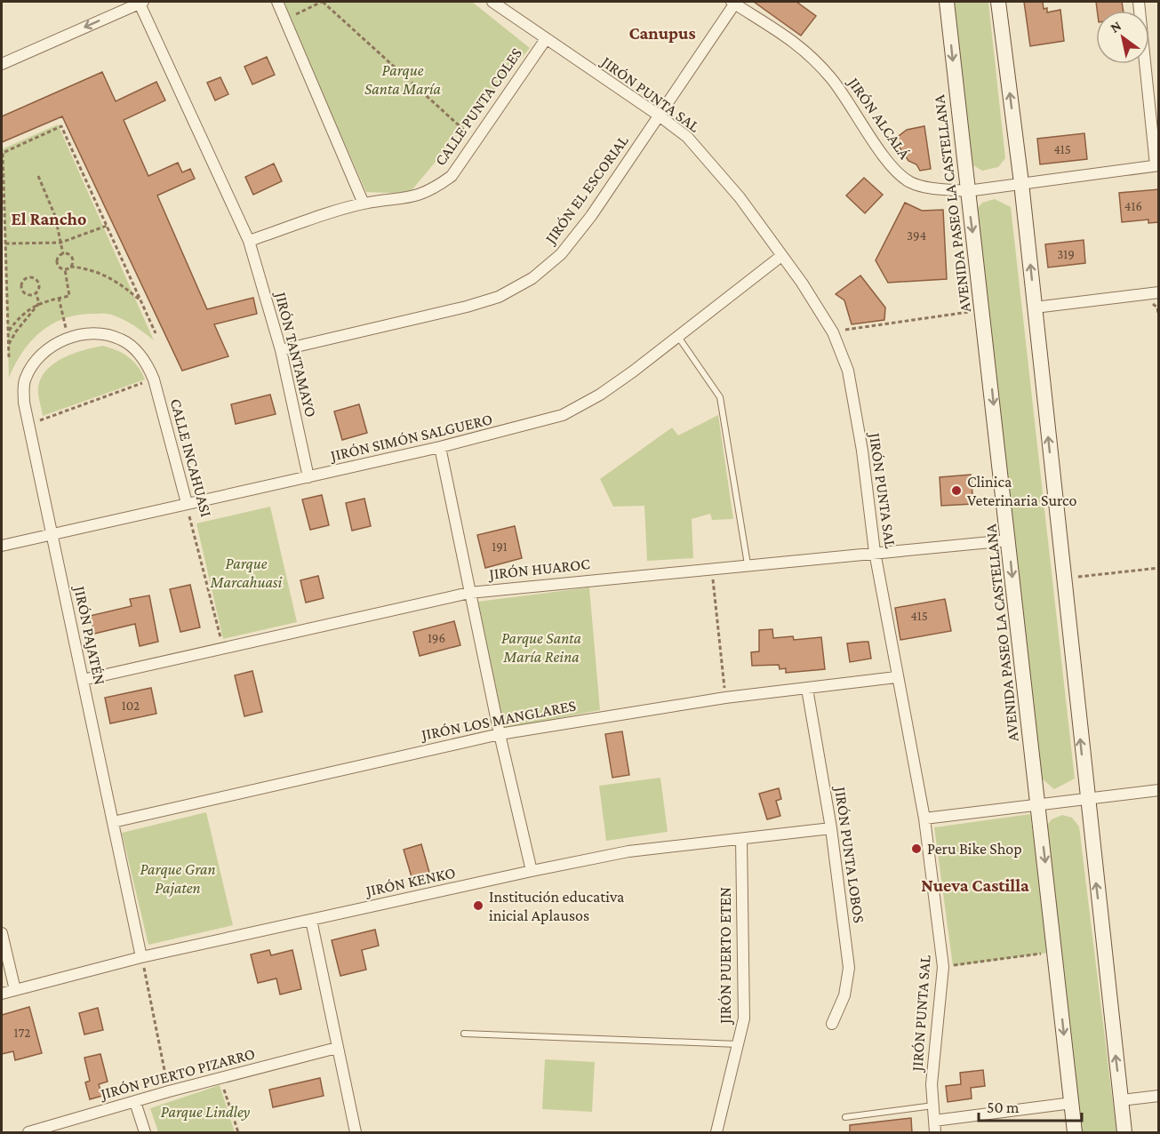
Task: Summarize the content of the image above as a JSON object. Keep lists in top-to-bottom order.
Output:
{
  "streets": {
    "main road": ["AVENIDA PASEO LA CASTELLANA"],
    "street": [
      "JIRÓN PUNTA SAL",
      "CALLE PUNTA COLES",
      "JIRÓN ALCALÁ",
      "JIRÓN EL ESCORIAL",
      "JIRÓN TANTAMAYO",
      "JIRÓN SIMÓN SALGUERO",
      "CALLE INCAHUASI",
      "JIRÓN HUAROC",
      "JIRÓN PAJATÉN",
      "JIRÓN LOS MANGLARES",
      "JIRÓN PUNTA LOBOS",
      "JIRÓN KENKO",
      "JIRÓN PUERTO ETEN",
      "JIRÓN PUERTO PIZARRO"
    ]
  },
  "crossings": [
    ["JIRÓN PUNTA SAL", "CALLE PUNTA COLES"],
    ["JIRÓN PUNTA SAL", "JIRÓN EL ESCORIAL"],
    ["JIRÓN PUNTA SAL", "JIRÓN SIMÓN SALGUERO"],
    ["JIRÓN PUNTA SAL", "JIRÓN HUAROC"],
    ["JIRÓN PUNTA SAL", "JIRÓN LOS MANGLARES"],
    ["CALLE PUNTA COLES", "JIRÓN TANTAMAYO"],
    ["JIRÓN ALCALÁ", "JIRÓN EL ESCORIAL"],
    ["JIRÓN ALCALÁ", "AVENIDA PASEO LA CASTELLANA"],
    ["JIRÓN EL ESCORIAL", "JIRÓN TANTAMAYO"],
    ["AVENIDA PASEO LA CASTELLANA", "JIRÓN HUAROC"],
    ["JIRÓN TANTAMAYO", "JIRÓN SIMÓN SALGUERO"],
    ["JIRÓN SIMÓN SALGUERO", "CALLE INCAHUASI"],
    ["JIRÓN SIMÓN SALGUERO", "JIRÓN PAJATÉN"],
    ["CALLE INCAHUASI", "JIRÓN HUAROC"],
    ["CALLE INCAHUASI", "JIRÓN PAJATÉN"],
    ["JIRÓN HUAROC", "JIRÓN PAJATÉN"],
    ["JIRÓN PAJATÉN", "JIRÓN LOS MANGLARES"],
    ["JIRÓN PAJATÉN", "JIRÓN KENKO"],
    ["JIRÓN LOS MANGLARES", "JIRÓN PUNTA LOBOS"],
    ["JIRÓN PUNTA LOBOS", "JIRÓN KENKO"],
    ["JIRÓN KENKO", "JIRÓN PUERTO ETEN"]
  ],
  "districts": ["Canupus", "El Rancho", "Nueva Castilla"],
  "parks": [
    "Parque Santa María",
    "Parque Marcahuasi",
    "Parque Santa María Reina",
    "Parque Gran Pajaten",
    "Parque Lindley"
  ],
  "places": ["Clinica Veterinaria Surco", "Peru Bike Shop", "Institución educativa inicial Aplausos"],
  "house_numbers": [
    "415",
    "416",
    "394",
    "319",
    "191",
    "415",
    "196",
    "102",
    "172"
  ],
  "scale_bar": "50 m",
  "north": "top left"
}
